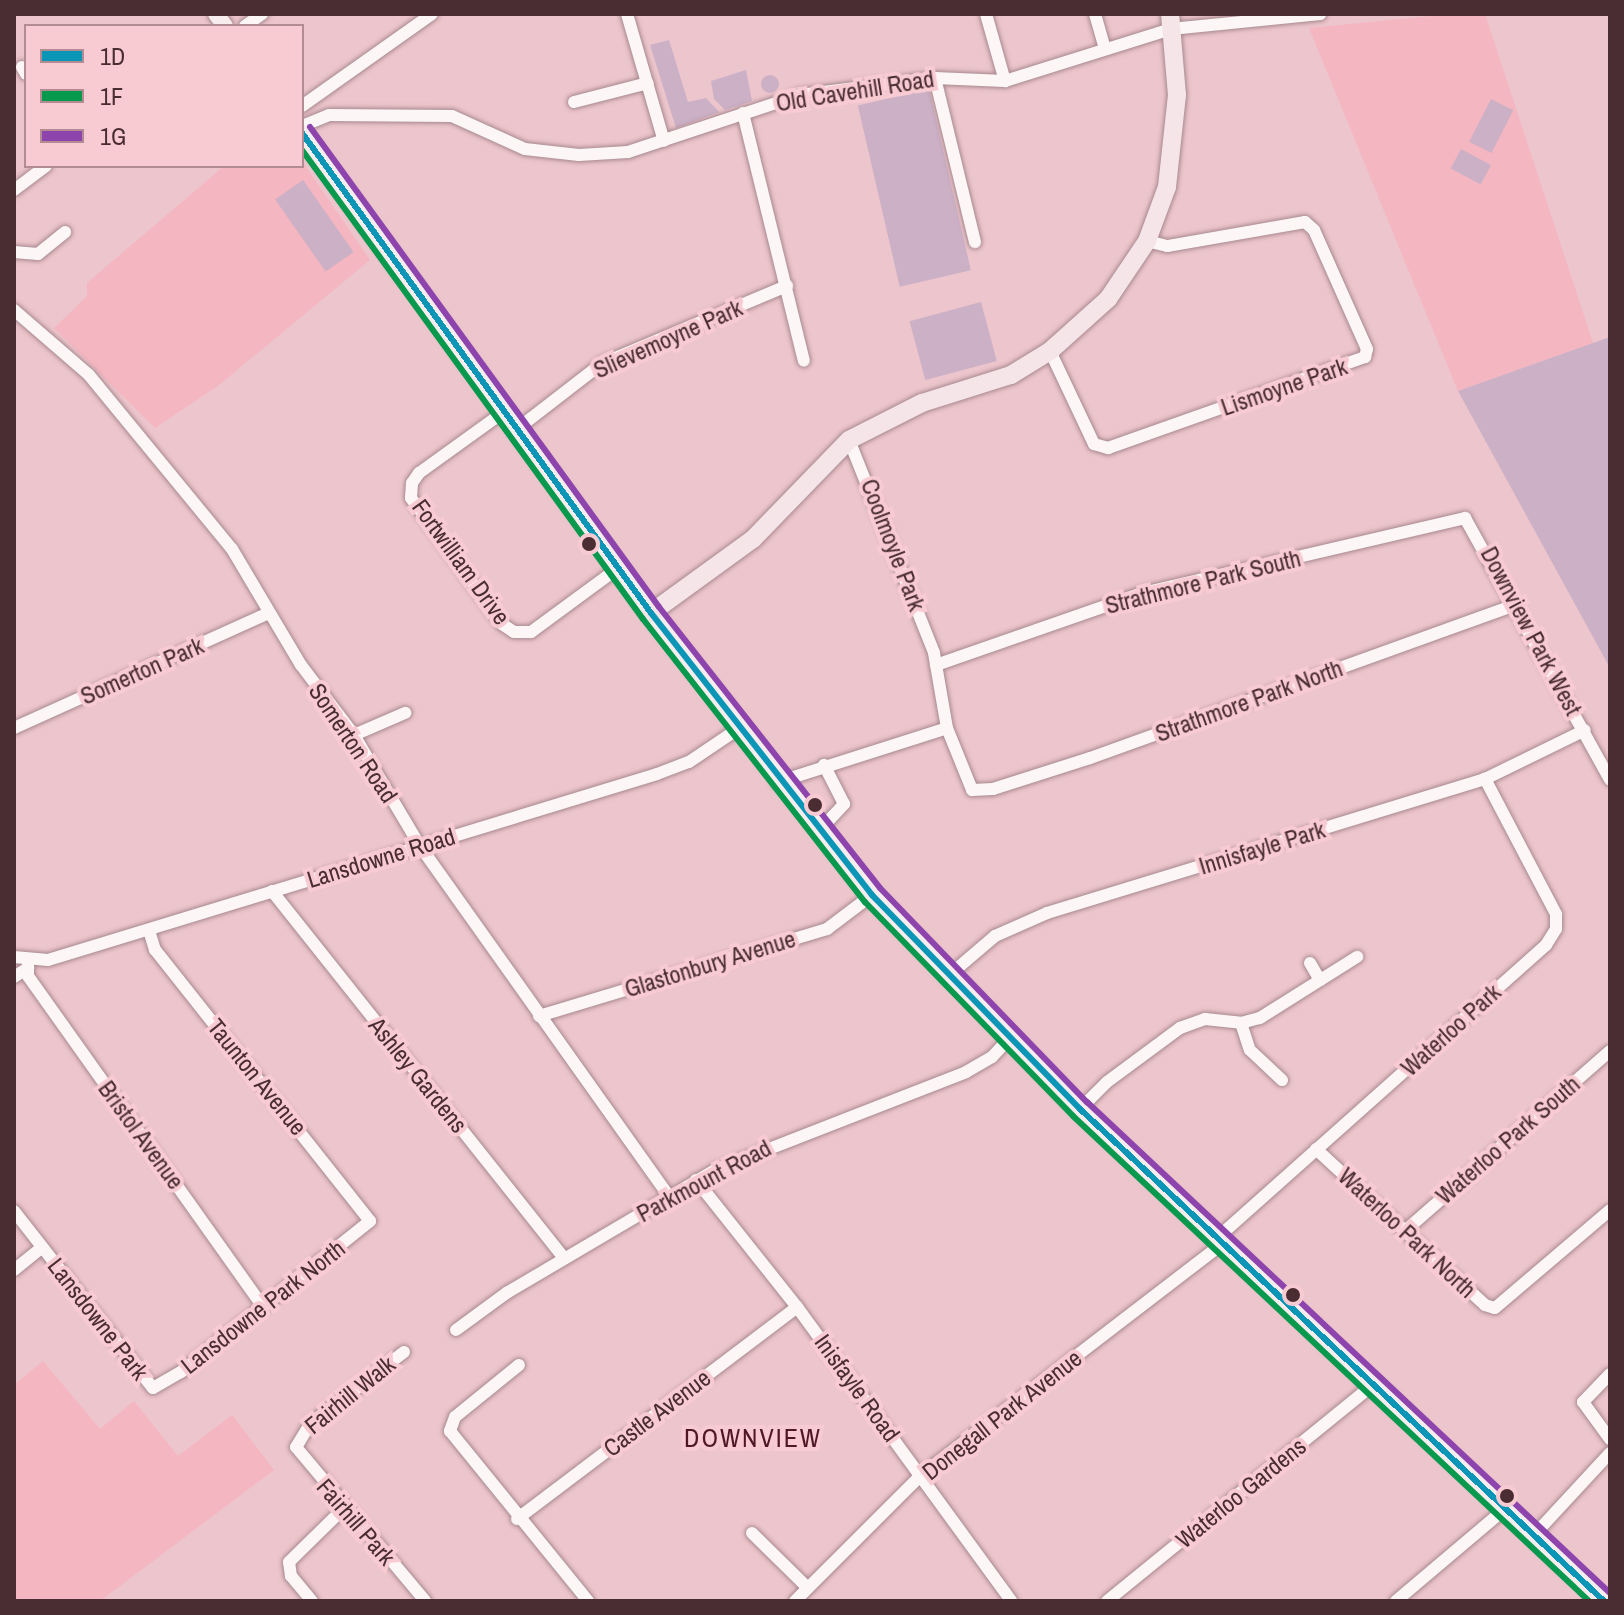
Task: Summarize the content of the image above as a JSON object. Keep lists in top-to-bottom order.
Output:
{
  "streets": {
    "street": [
      "Old Cavehill Road",
      "Slievemoyne Park",
      "Lismoyne Park",
      "Coolmoyle Park",
      "Fortwilliam Drive",
      "Strathmore Park South",
      "Downview Park West",
      "Somerton Park",
      "Strathmore Park North",
      "Somerton Road",
      "Innisfayle Park",
      "Lansdowne Road",
      "Glastonbury Avenue",
      "Waterloo Park",
      "Ashley Gardens",
      "Taunton Avenue",
      "Bristol Avenue",
      "Waterloo Park South",
      "Parkmount Road",
      "Waterloo Park North",
      "Lansdowne Park North",
      "Lansdowne Park",
      "Inisfayle Road",
      "Fairhill Walk",
      "Castle Avenue",
      "Donegall Park Avenue",
      "Waterloo Gardens",
      "Fairhill Park"
    ]
  },
  "crossings": [
    ["Coolmoyle Park", "Strathmore Park South"],
    ["Coolmoyle Park", "Strathmore Park North"],
    ["Strathmore Park South", "Downview Park West"],
    ["Downview Park West", "Strathmore Park North"],
    ["Downview Park West", "Innisfayle Park"],
    ["Somerton Park", "Somerton Road"],
    ["Somerton Road", "Lansdowne Road"],
    ["Somerton Road", "Glastonbury Avenue"],
    ["Somerton Road", "Parkmount Road"],
    ["Innisfayle Park", "Waterloo Park"],
    ["Lansdowne Road", "Ashley Gardens"],
    ["Lansdowne Road", "Taunton Avenue"],
    ["Lansdowne Road", "Bristol Avenue"],
    ["Waterloo Park", "Waterloo Park North"],
    ["Waterloo Park", "Donegall Park Avenue"],
    ["Ashley Gardens", "Parkmount Road"],
    ["Taunton Avenue", "Lansdowne Park North"],
    ["Bristol Avenue", "Lansdowne Park North"],
    ["Waterloo Park South", "Waterloo Park North"],
    ["Parkmount Road", "Inisfayle Road"],
    ["Lansdowne Park North", "Lansdowne Park"],
    ["Inisfayle Road", "Castle Avenue"],
    ["Inisfayle Road", "Donegall Park Avenue"],
    ["Fairhill Walk", "Fairhill Park"]
  ],
  "districts": ["DOWNVIEW"],
  "lines": ["transit line 1G", "transit line 1D", "transit line 1F"],
  "legend": ["1D", "1F", "1G"]
}
